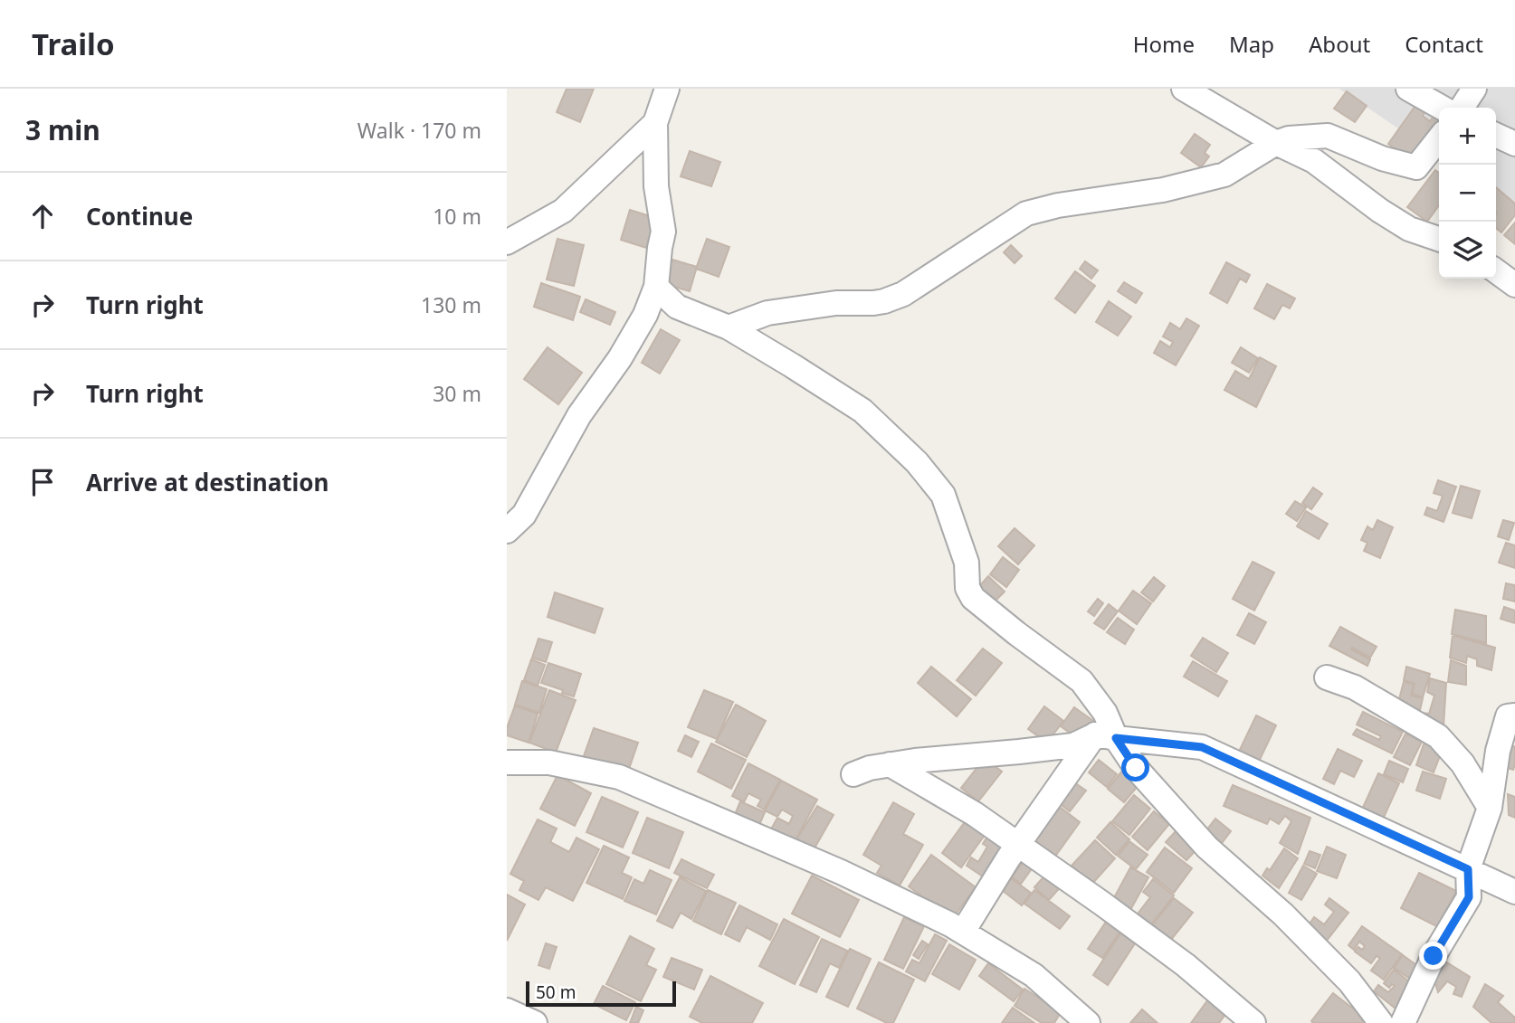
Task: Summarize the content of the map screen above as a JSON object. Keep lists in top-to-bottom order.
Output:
{
  "scale_bar": "50 m",
  "page": {
    "header": "Trailo",
    "nav": [
      "Home",
      "Map",
      "About",
      "Contact"
    ],
    "heading": ["3 min", "Walk · 170 m"],
    "map_buttons": ["+", "−"],
    "list": [
      ["Continue", "10 m"],
      ["Turn right", "130 m"],
      ["Turn right", "30 m"],
      "Arrive at destination"
    ],
    "scale": "50 m"
  }
}
